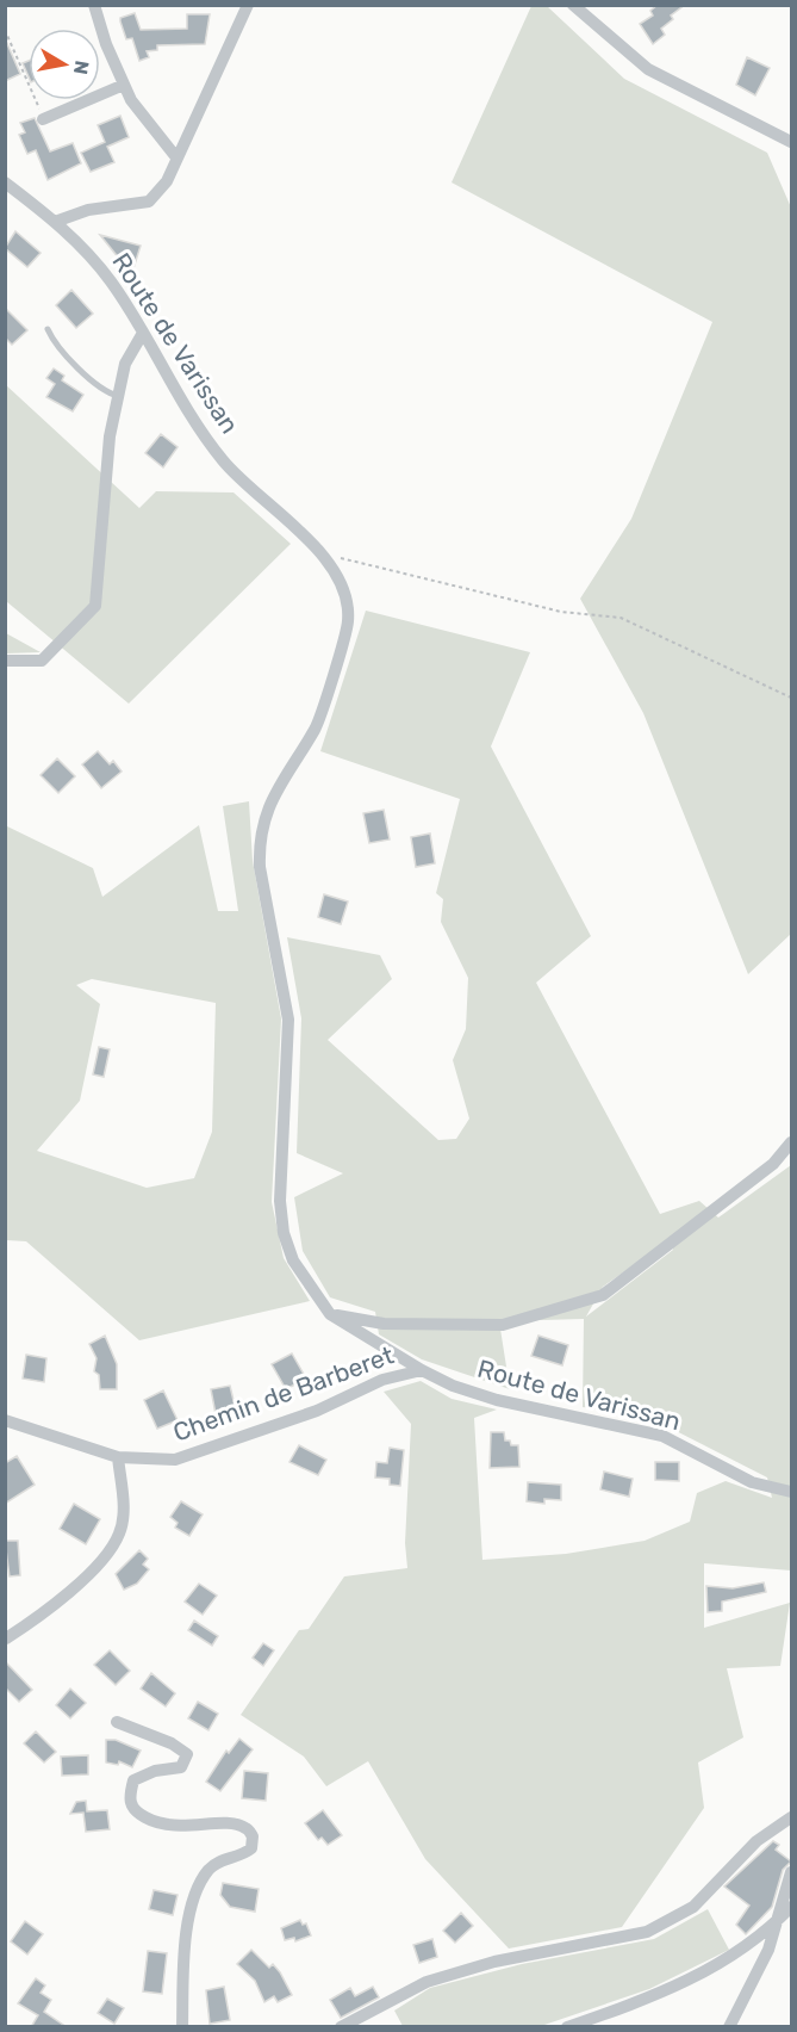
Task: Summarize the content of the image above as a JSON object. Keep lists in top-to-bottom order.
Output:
{
  "streets": {
    "street": ["Route de Varissan", "Chemin de Barberet"]
  },
  "crossings": [
    ["Route de Varissan", "Chemin de Barberet"]
  ],
  "north": "right"
}
